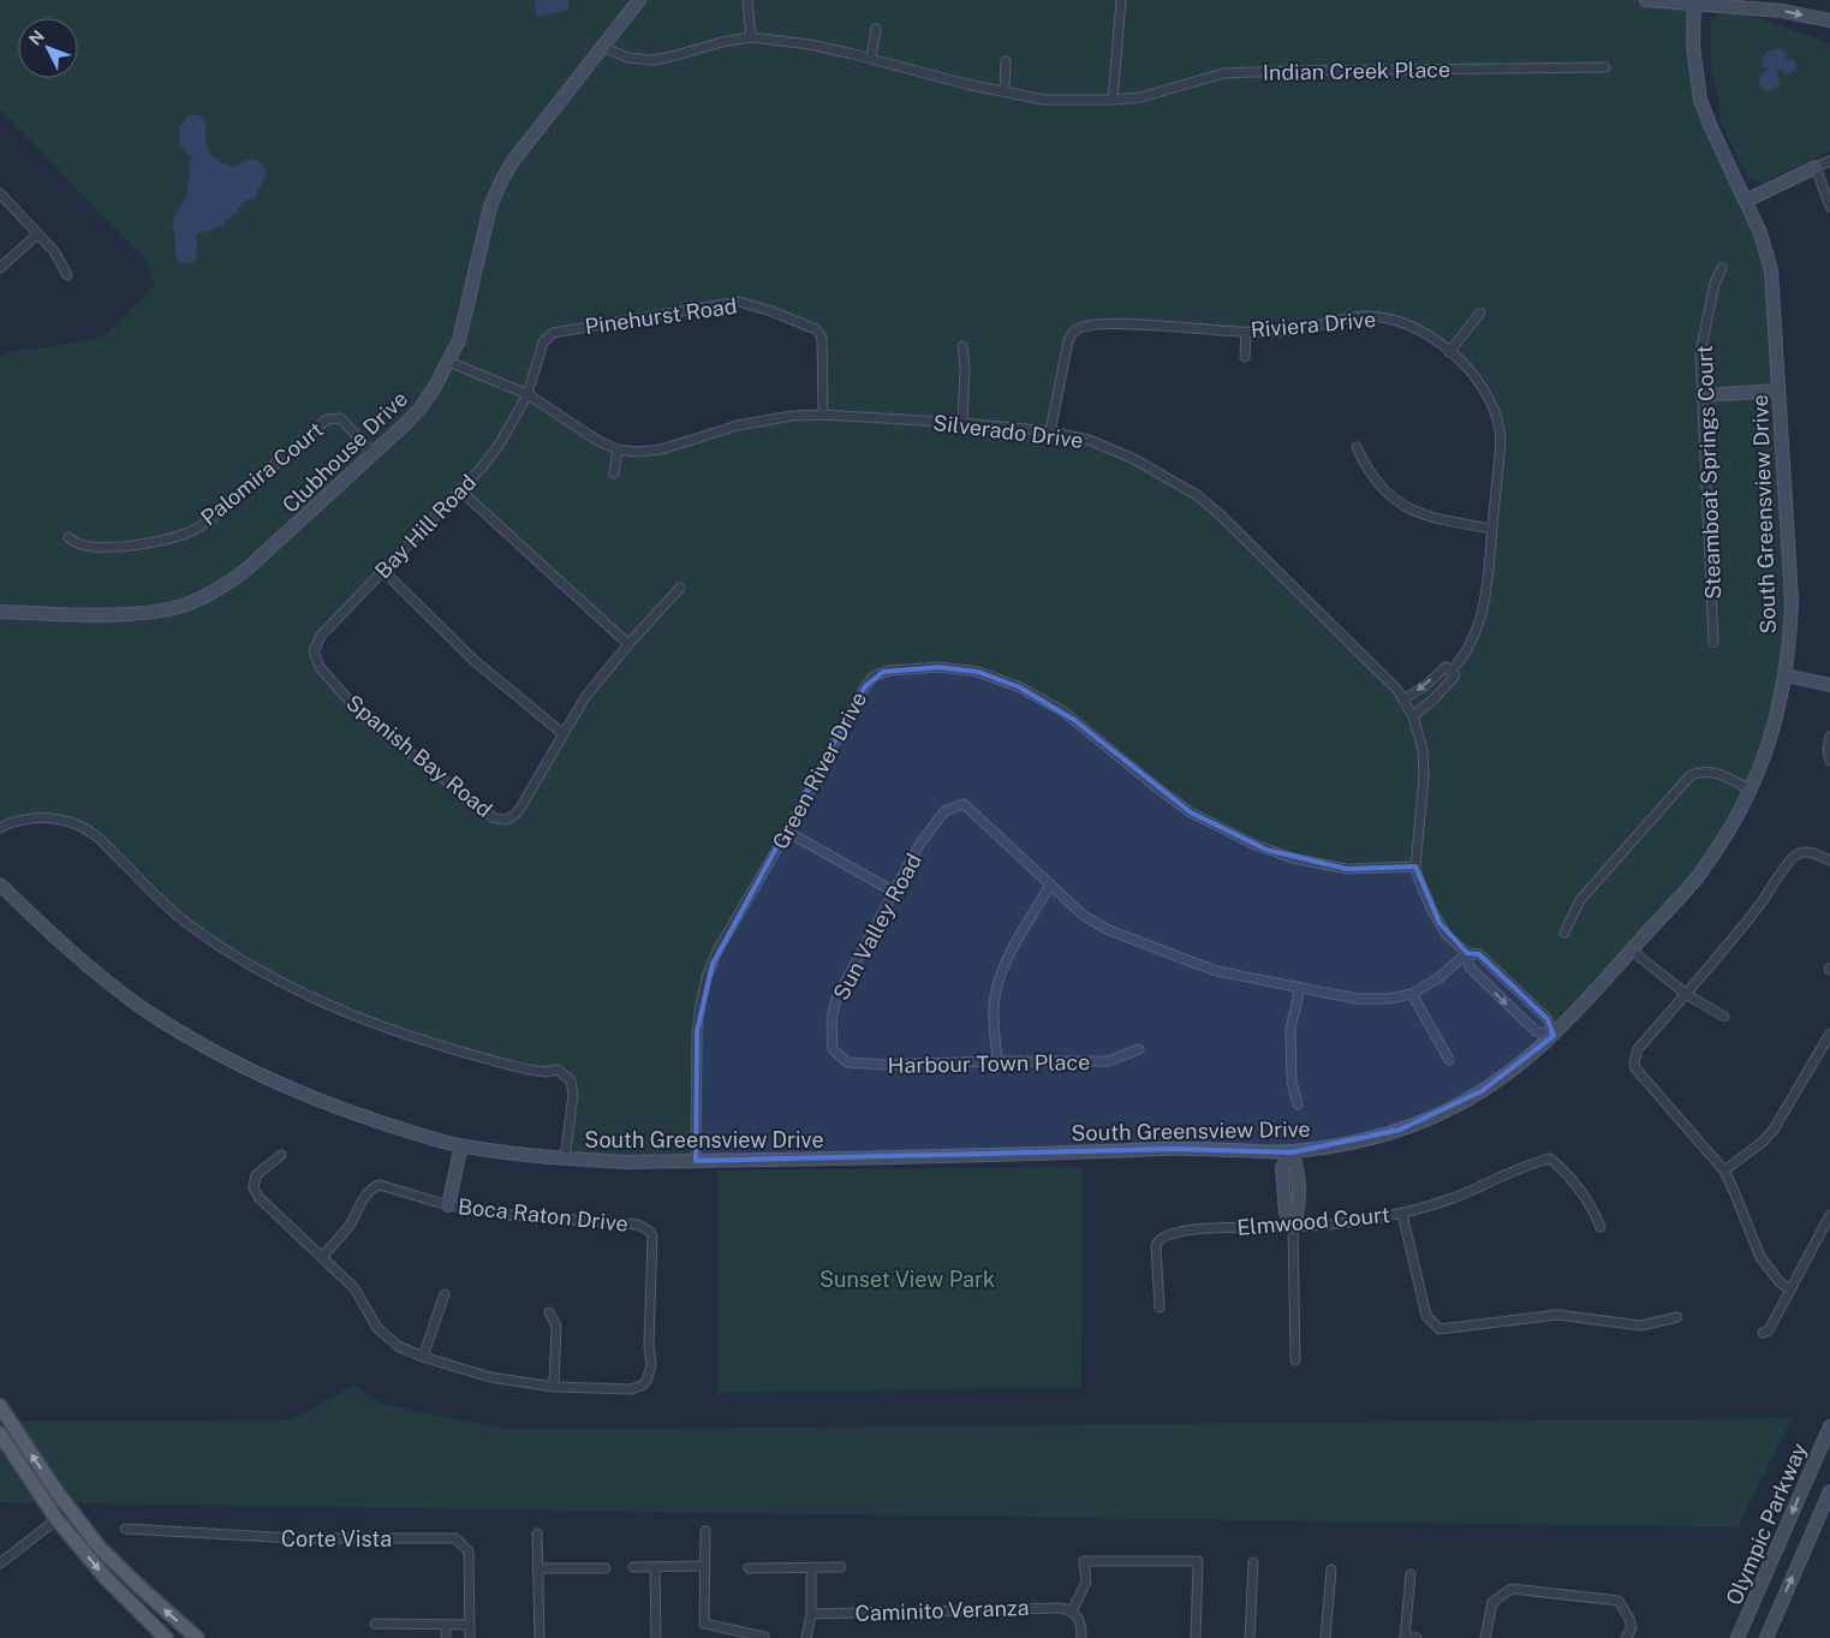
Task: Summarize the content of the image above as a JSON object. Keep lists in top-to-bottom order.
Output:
{
  "streets": {
    "street": [
      "Indian Creek Place",
      "Pinehurst Road",
      "Riviera Drive",
      "Silverado Drive",
      "Clubhouse Drive",
      "Steamboat Springs Court",
      "Palomira Court",
      "South Greensview Drive",
      "Bay Hill Road",
      "Spanish Bay Road",
      "Green River Drive",
      "Sun Valley Road",
      "Harbour Town Place",
      "Boca Raton Drive",
      "Elmwood Court",
      "Olympic Parkway",
      "Corte Vista",
      "Caminito Veranza"
    ]
  },
  "crossings": [
    ["Indian Creek Place", "Clubhouse Drive"],
    ["Pinehurst Road", "Silverado Drive"],
    ["Pinehurst Road", "Bay Hill Road"],
    ["Riviera Drive", "Silverado Drive"],
    ["Silverado Drive", "Clubhouse Drive"],
    ["Silverado Drive", "South Greensview Drive"],
    ["Silverado Drive", "Bay Hill Road"],
    ["Silverado Drive", "Green River Drive"],
    ["Clubhouse Drive", "Palomira Court"],
    ["South Greensview Drive", "Green River Drive"],
    ["Bay Hill Road", "Spanish Bay Road"],
    ["Sun Valley Road", "Harbour Town Place"]
  ],
  "parks": ["Sunset View Park"],
  "north": "top left"
}
